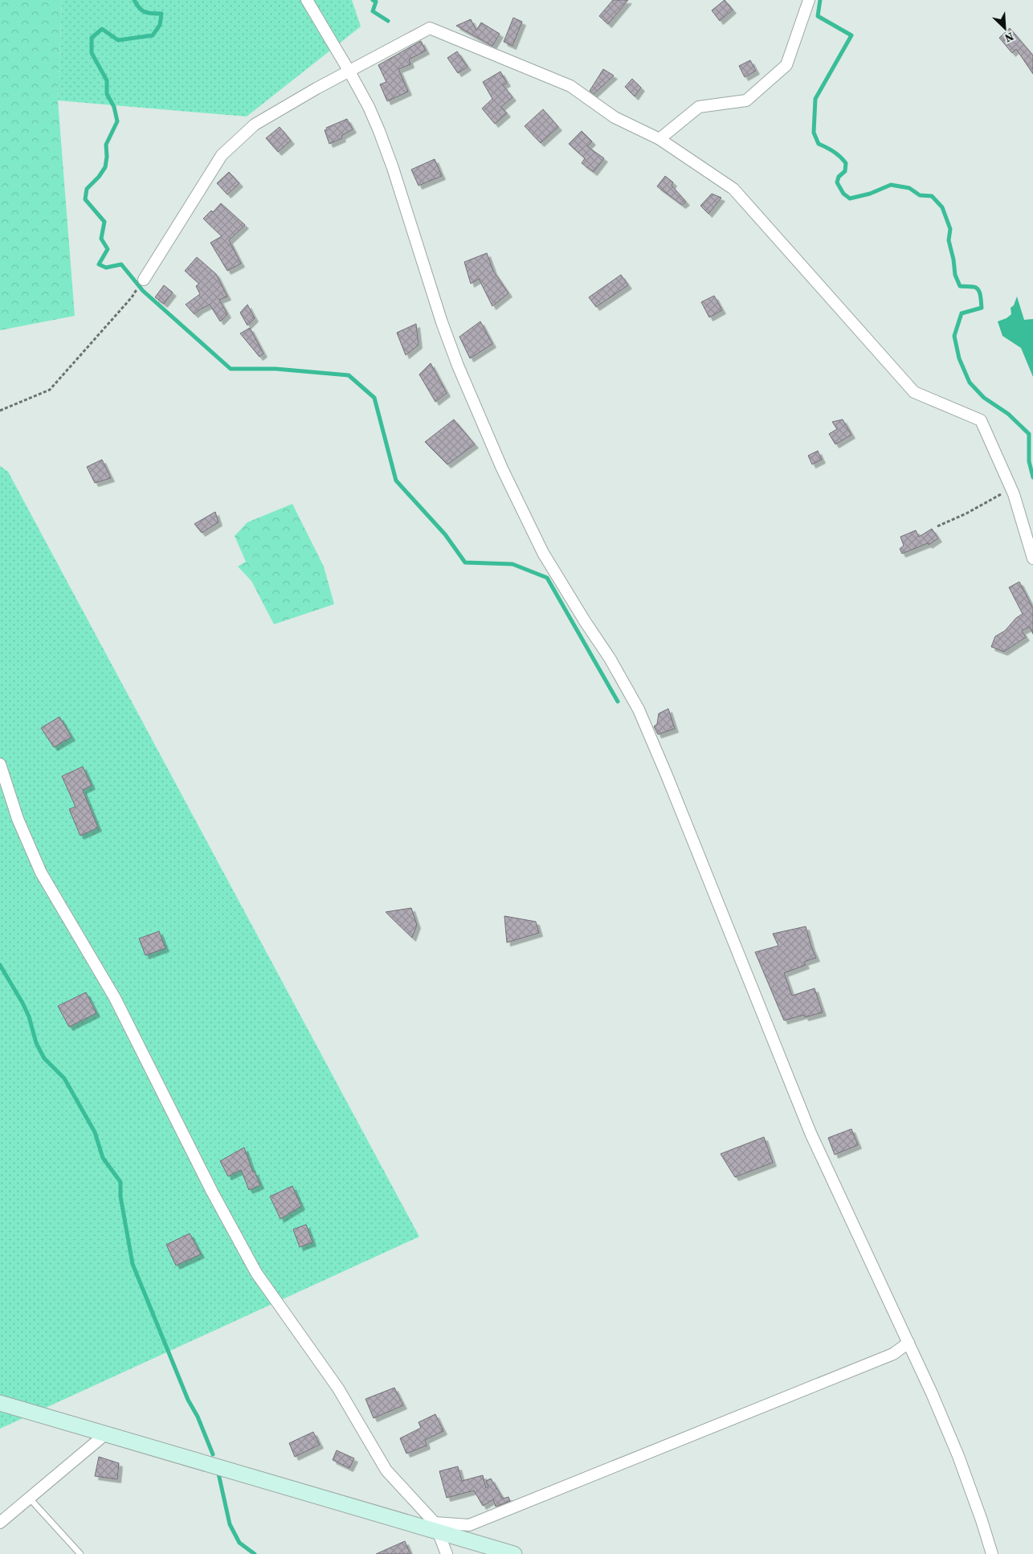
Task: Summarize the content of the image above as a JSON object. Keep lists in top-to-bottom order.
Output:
{
  "north": "bottom right"
}
